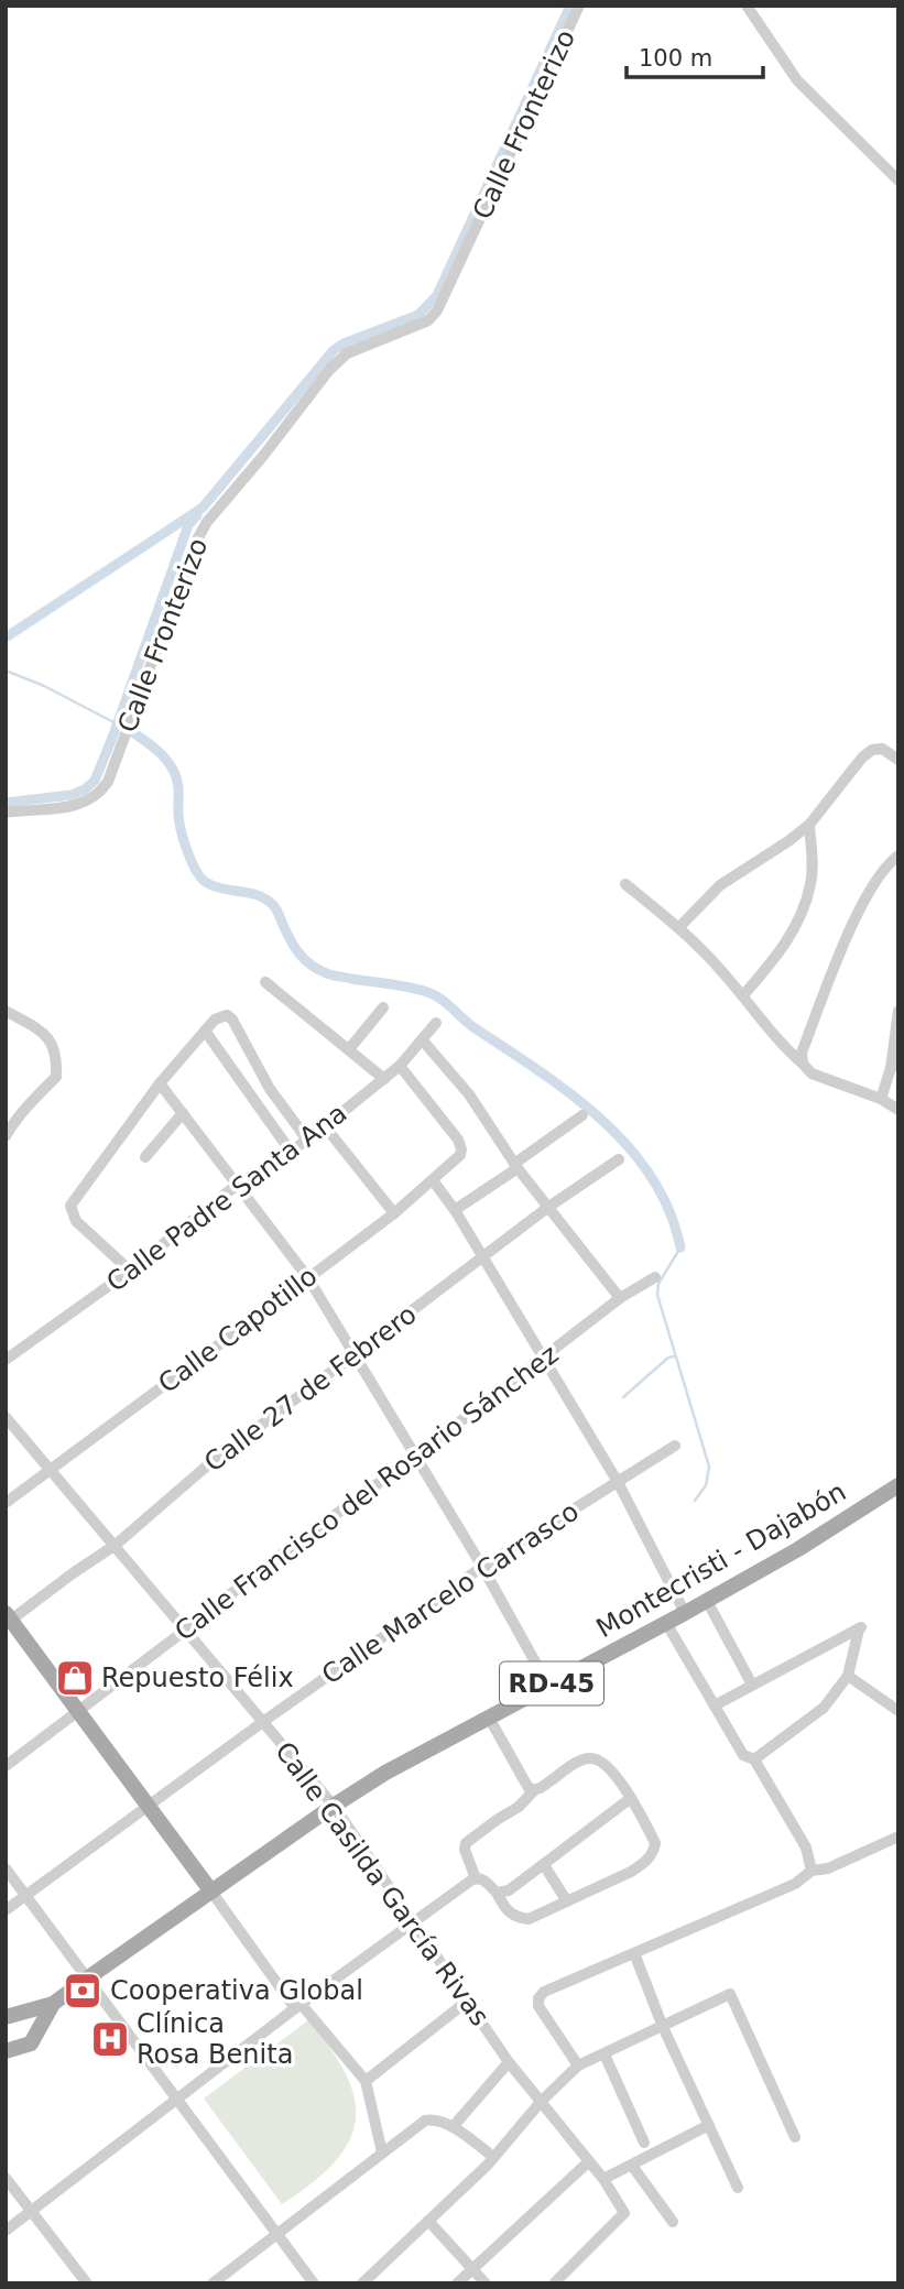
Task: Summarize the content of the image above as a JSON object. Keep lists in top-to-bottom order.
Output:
{
  "streets": {
    "main road": ["Montecristi - Dajabón", "RD-45"],
    "street": [
      "Calle Fronterizo",
      "Calle Padre Santa Ana",
      "Calle Capotillo",
      "Calle 27 de Febrero",
      "Calle Francisco del Rosario Sánchez",
      "Calle Marcelo Carrasco",
      "Calle Casilda García Rivas"
    ]
  },
  "crossings": [
    ["Calle Padre Santa Ana", "Calle Capotillo"],
    ["Calle Capotillo", "Calle Casilda García Rivas"],
    ["Calle 27 de Febrero", "Calle Casilda García Rivas"],
    ["Calle Francisco del Rosario Sánchez", "Calle Casilda García Rivas"],
    ["Montecristi - Dajabón", "RD-45"],
    ["Montecristi - Dajabón", "Calle Casilda García Rivas"],
    ["Calle Marcelo Carrasco", "Calle Casilda García Rivas"]
  ],
  "places": {
    "shop": ["Repuesto Félix"],
    "bank": ["Cooperativa Global"],
    "hospital": ["Clínica Rosa Benita"]
  },
  "scale_bar": "100 m"
}
